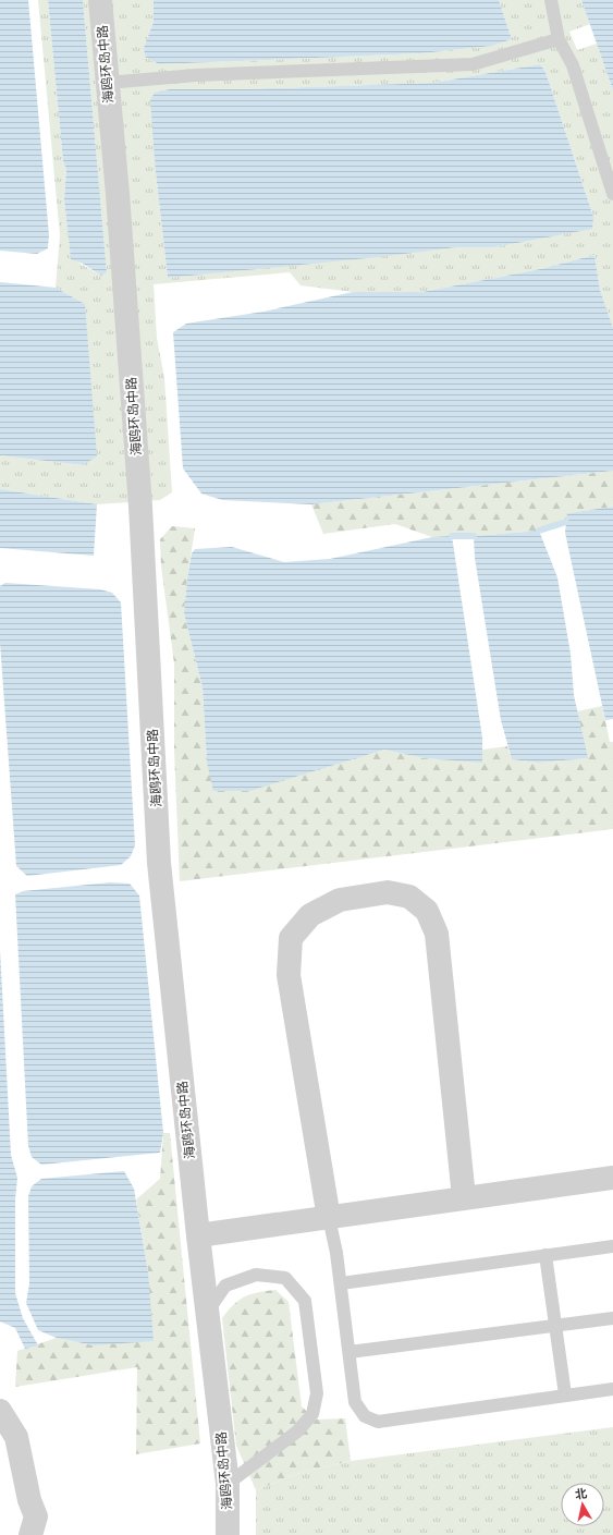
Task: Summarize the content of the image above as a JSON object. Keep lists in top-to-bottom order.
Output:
{
  "streets": {
    "street": ["海鸥环岛中路"]
  },
  "north": "top"
}
